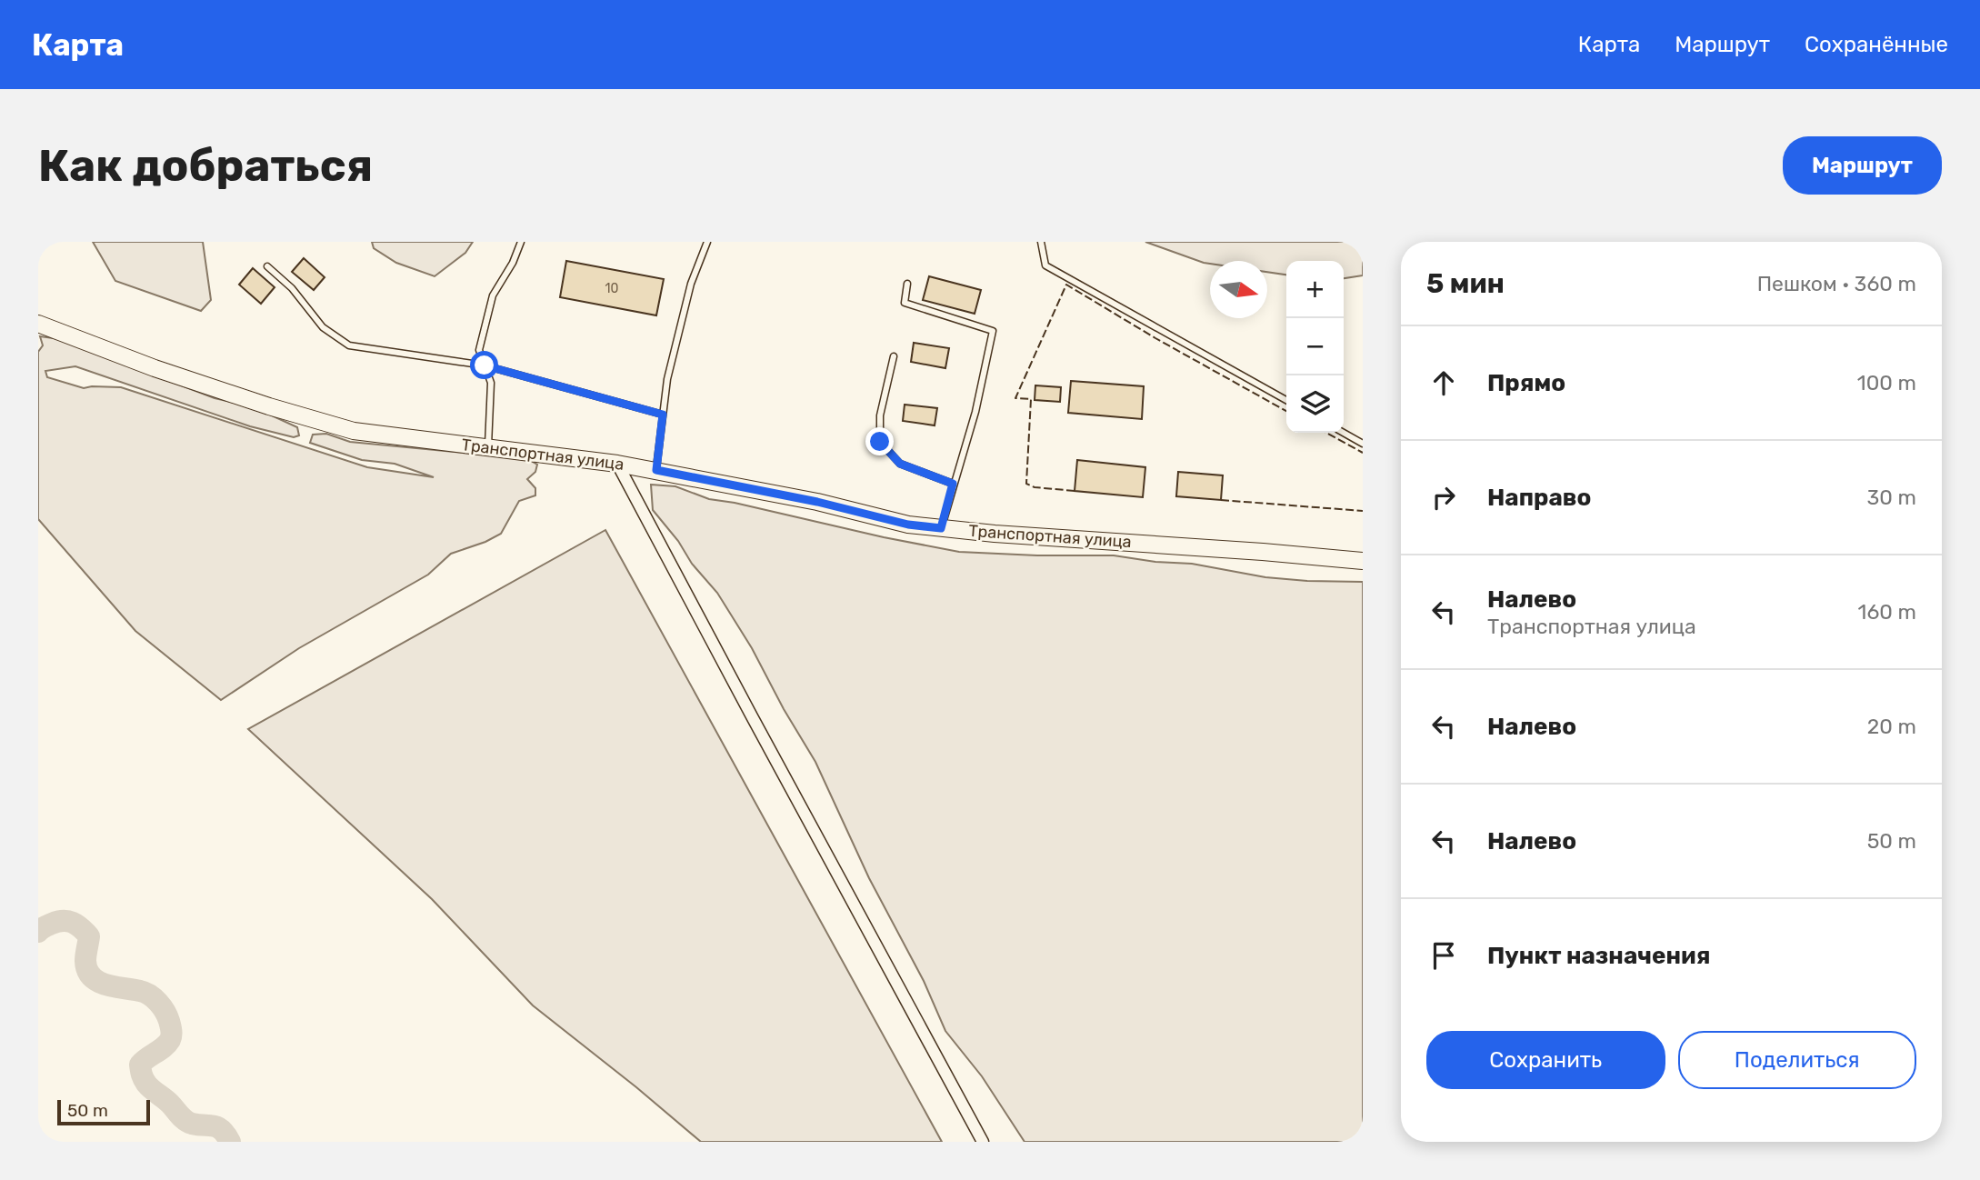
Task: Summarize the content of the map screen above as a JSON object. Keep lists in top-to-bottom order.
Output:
{
  "streets": {
    "main road": ["Транспортная улица"]
  },
  "house_numbers": ["10"],
  "scale_bar": "50 m",
  "north": "right",
  "page": {
    "header": "Карта",
    "nav": ["Карта", "Маршрут", "Сохранённые"],
    "buttons": [
      "Маршрут",
      ["Сохранить", "Поделиться"]
    ],
    "title": "Как добраться",
    "heading": ["5 мин", "Пешком · 360 m"],
    "map_buttons": ["+", "−"],
    "list": [
      ["Прямо", "100 m"],
      ["Направо", "30 m"],
      ["Налево", "Транспортная улица", "160 m"],
      ["Налево", "20 m"],
      ["Налево", "50 m"],
      "Пункт назначения"
    ],
    "scale": "50 m"
  }
}
